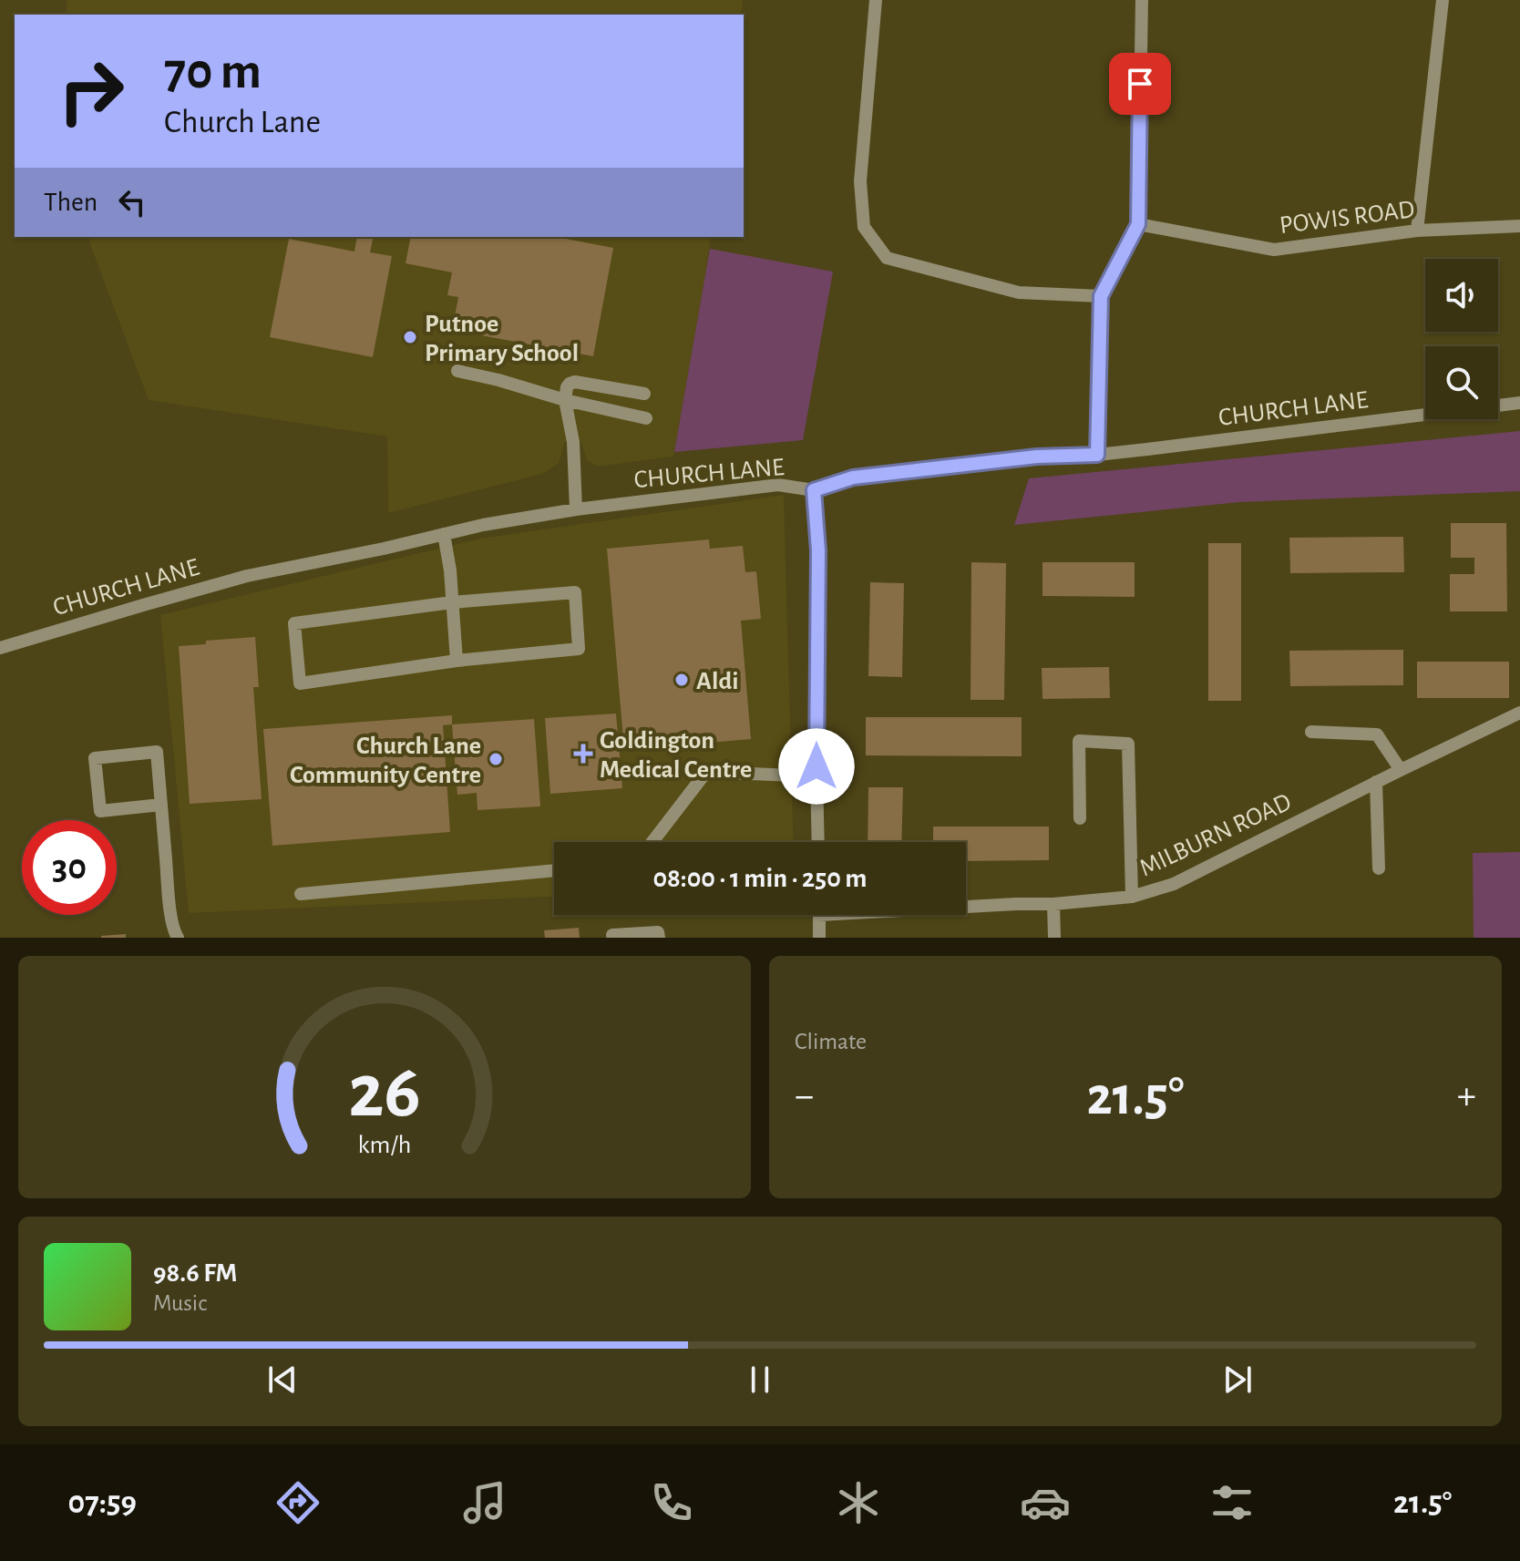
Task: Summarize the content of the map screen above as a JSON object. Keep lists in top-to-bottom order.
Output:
{
  "streets": {
    "street": ["POWIS ROAD", "CHURCH LANE", "MILBURN ROAD"]
  },
  "places": {
    "other": ["Putnoe Primary School", "Aldi", "Church Lane Community Centre"],
    "health": ["Goldington Medical Centre"]
  },
  "page": {
    "turn": ["70 m", "Church Lane"],
    "then": "Then",
    "limit": "30",
    "trip": "08:00 · 1 min · 250 m",
    "tile": "Climate",
    "heat": ["−", "21.5°", "+"],
    "song": ["98.6 FM", "Music"],
    "tabs": ["07:59", "21.5°"],
    "gauge": ["26", "km/h"]
  }
}
